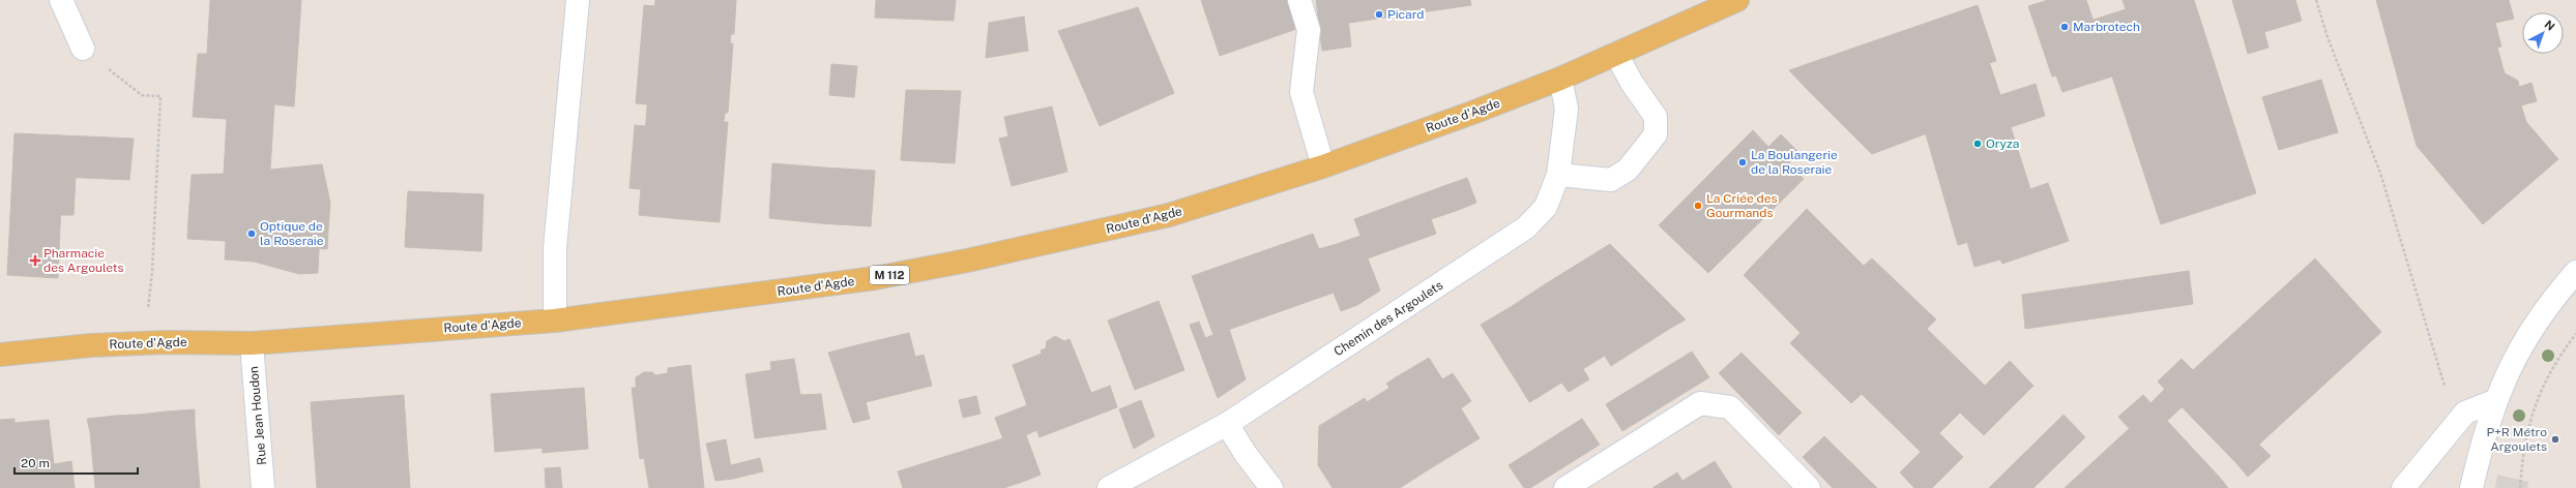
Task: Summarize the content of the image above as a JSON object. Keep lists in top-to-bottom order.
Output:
{
  "streets": {
    "main road": ["Route d'Agde", "M 112"],
    "street": ["Chemin des Argoulets", "Rue Jean Houdon"]
  },
  "crossings": [
    ["Route d'Agde", "Chemin des Argoulets"],
    ["Route d'Agde", "Rue Jean Houdon"]
  ],
  "places": {
    "other": [
      "Picard",
      "Marbrotech",
      "Oryza",
      "La Boulangerie de la Roseraie",
      "La Criée des Gourmands",
      "Optique de la Roseraie",
      "P+R Métro Argoulets"
    ],
    "health": ["Pharmacie des Argoulets"]
  },
  "scale_bar": "20 m",
  "north": "top right"
}
